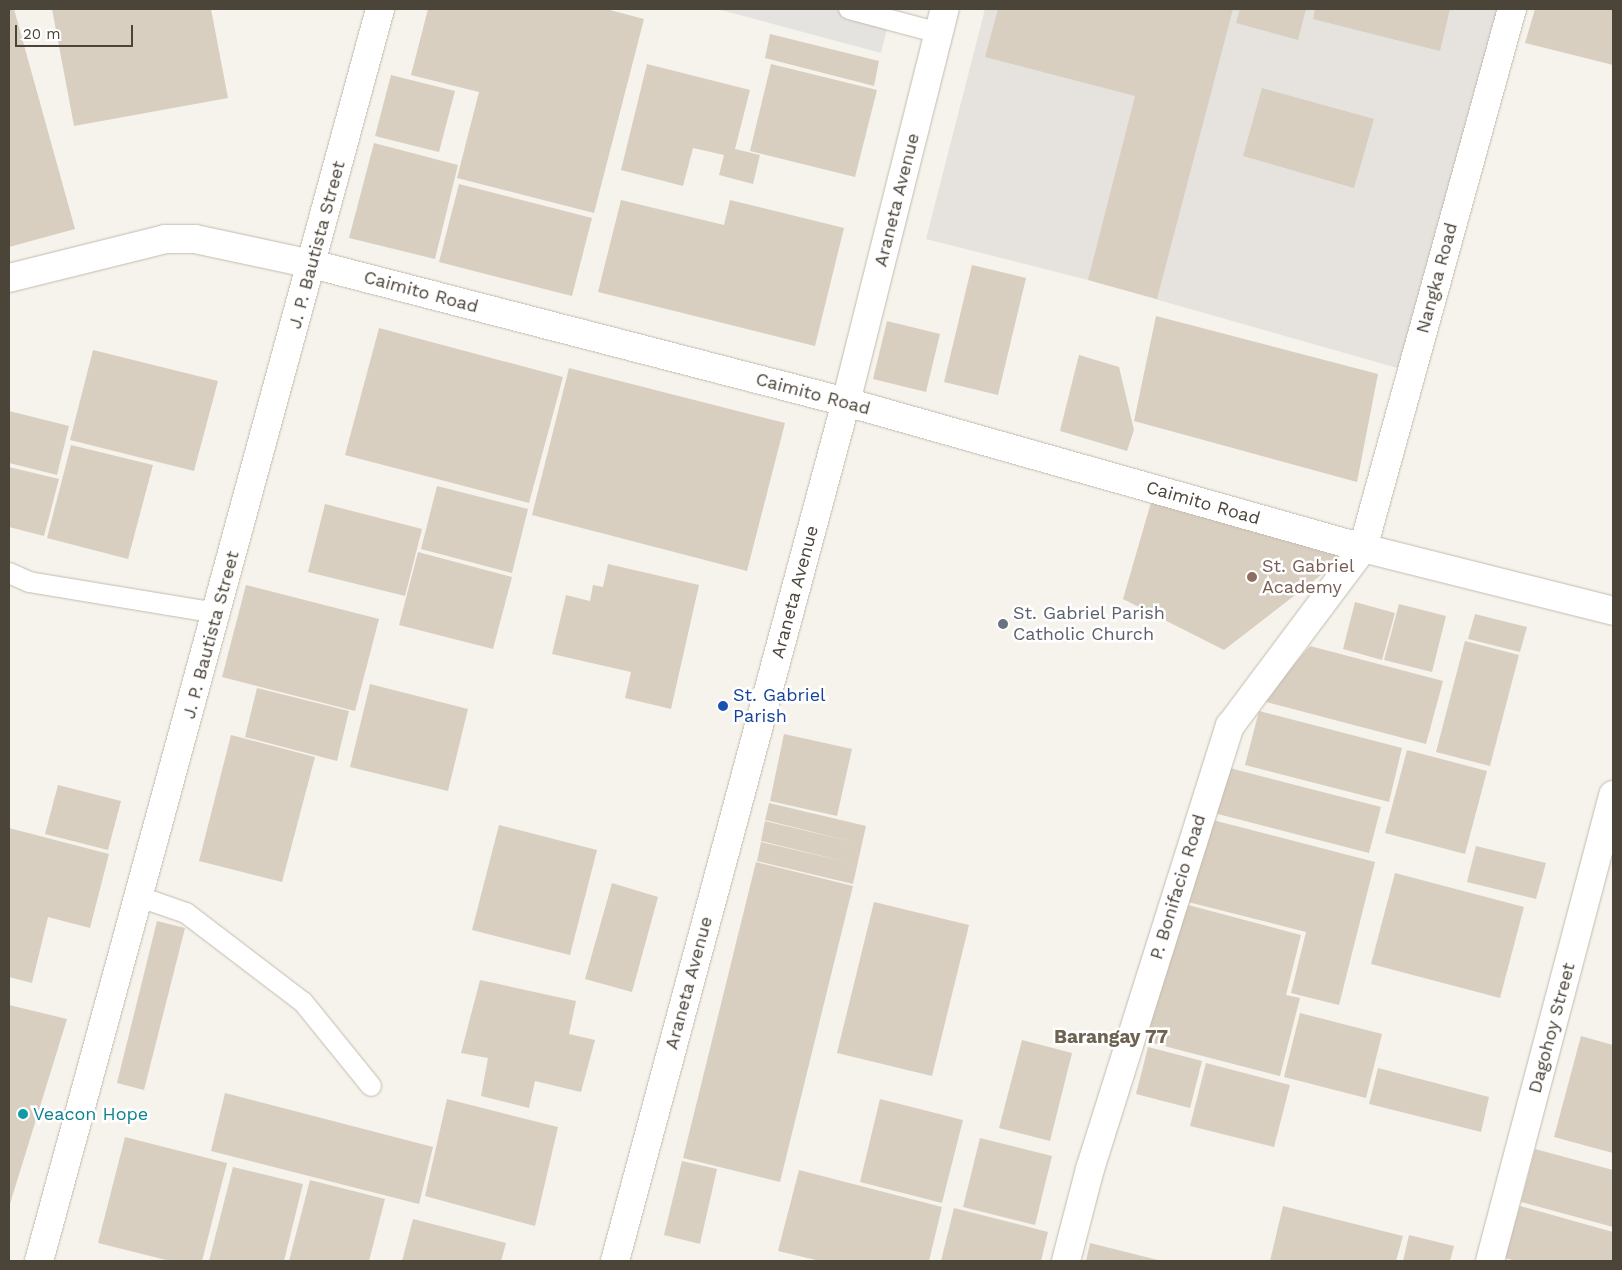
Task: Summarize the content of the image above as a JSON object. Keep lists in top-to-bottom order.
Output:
{
  "streets": {
    "street": [
      "Araneta Avenue",
      "J. P. Bautista Street",
      "Nangka Road",
      "Caimito Road",
      "P. Bonifacio Road",
      "Dagohoy Street"
    ]
  },
  "crossings": [
    ["Araneta Avenue", "Caimito Road"],
    ["J. P. Bautista Street", "Caimito Road"],
    ["Nangka Road", "Caimito Road"],
    ["Nangka Road", "P. Bonifacio Road"],
    ["Caimito Road", "P. Bonifacio Road"]
  ],
  "districts": ["Barangay 77"],
  "places": [
    "St. Gabriel Academy",
    "St. Gabriel Parish Catholic Church",
    "St. Gabriel Parish",
    "Veacon Hope"
  ],
  "scale_bar": "20 m"
}
